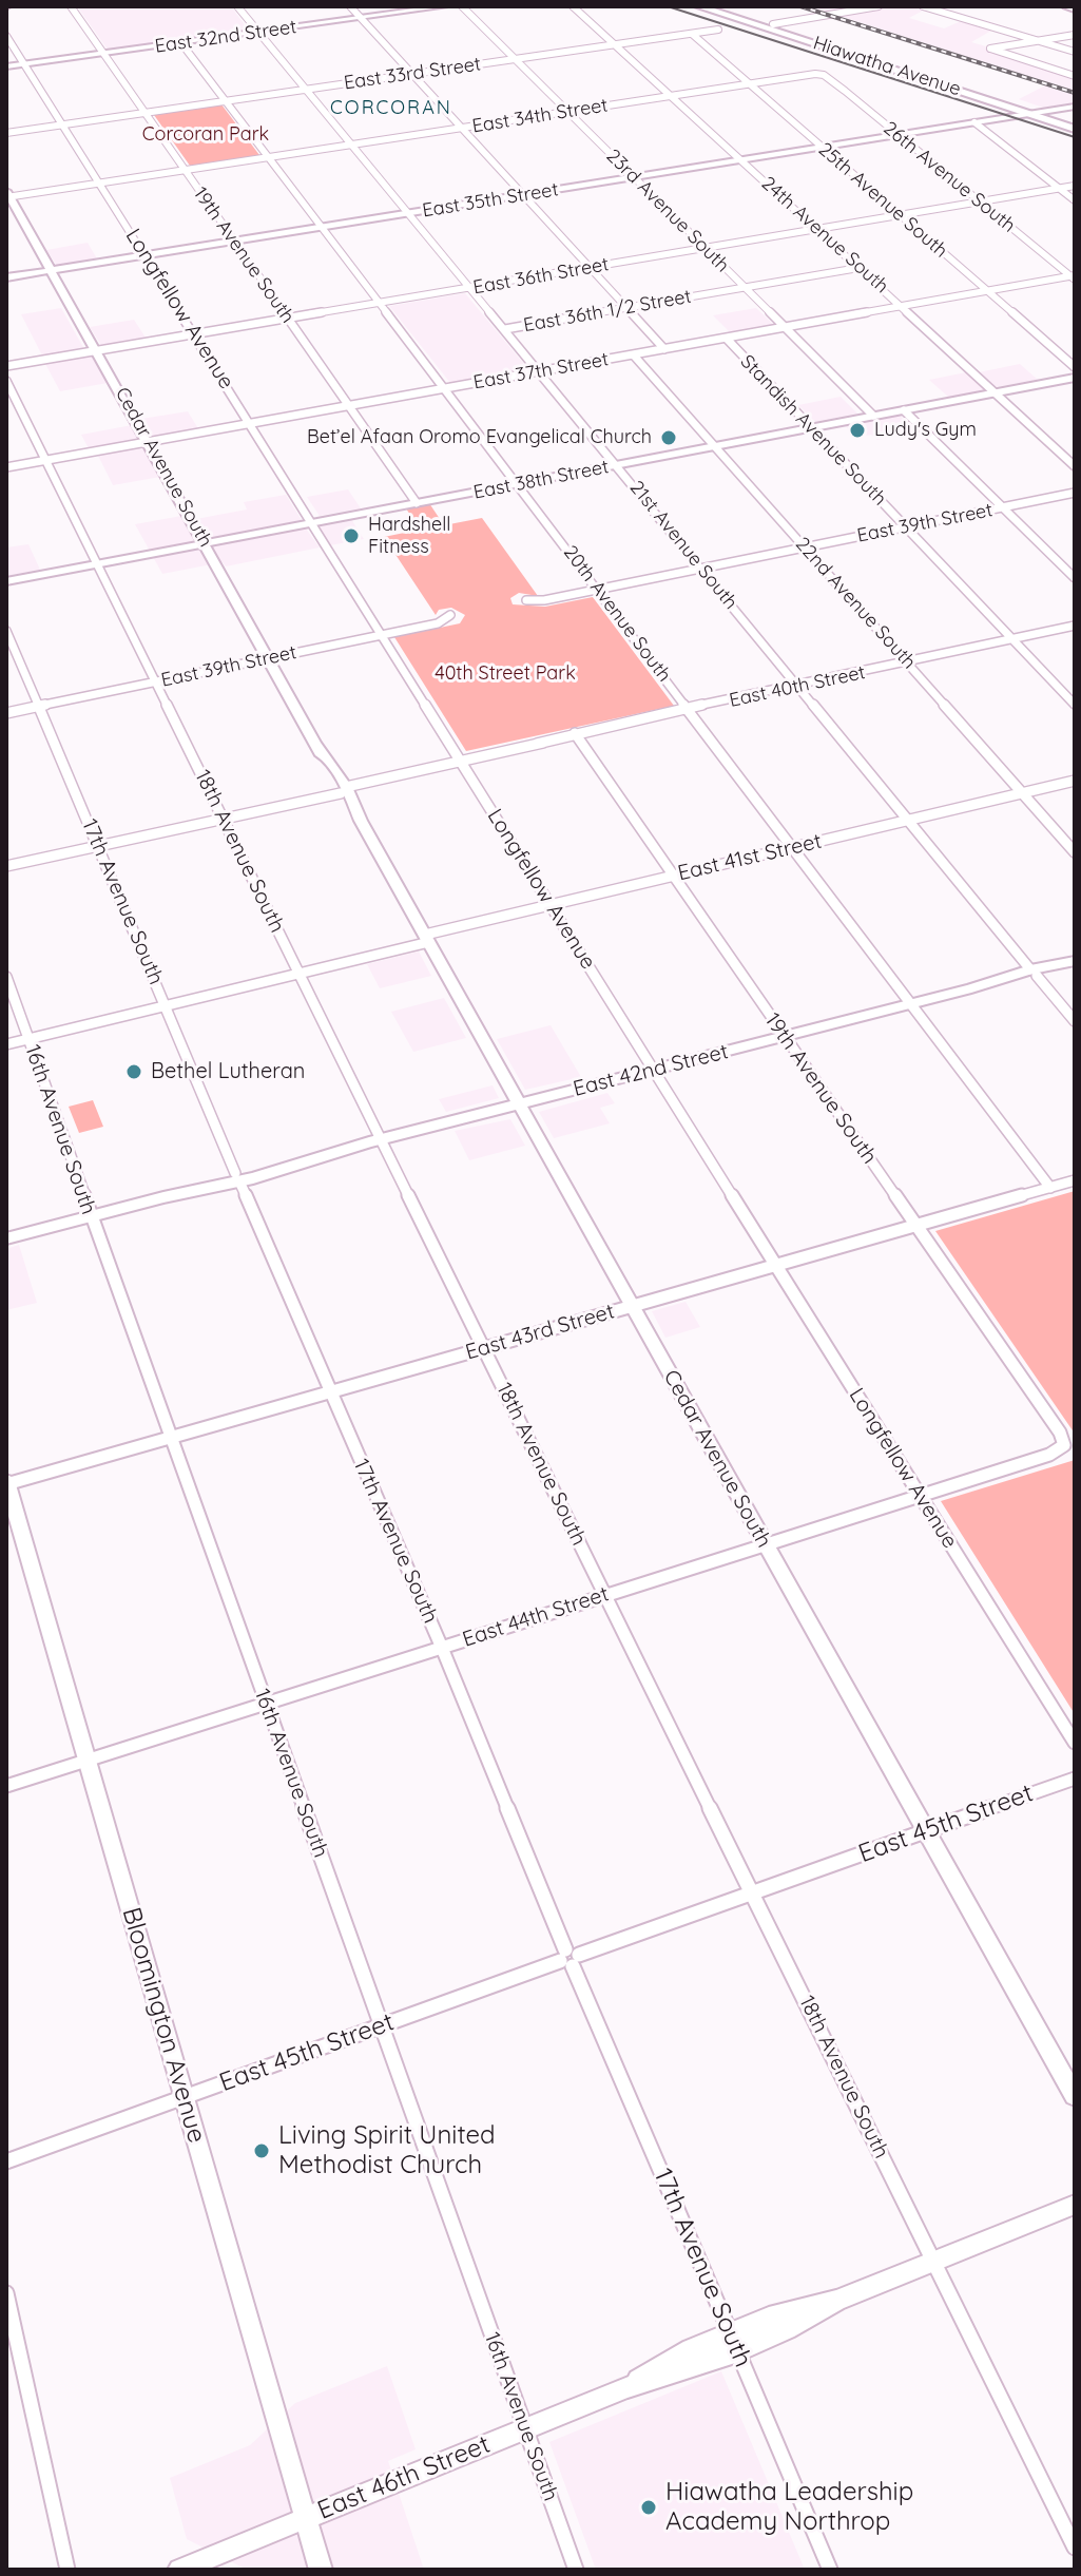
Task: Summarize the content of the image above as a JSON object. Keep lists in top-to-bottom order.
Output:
{
  "streets": {
    "highway": ["Hiawatha Avenue"],
    "street": [
      "East 32nd Street",
      "East 33rd Street",
      "East 34th Street",
      "26th Avenue South",
      "East 35th Street",
      "25th Avenue South",
      "23rd Avenue South",
      "24th Avenue South",
      "19th Avenue South",
      "East 36th Street",
      "Longfellow Avenue",
      "East 36th 1/2 Street",
      "East 37th Street",
      "Standish Avenue South",
      "Cedar Avenue South",
      "East 38th Street",
      "East 39th Street",
      "21st Avenue South",
      "22nd Avenue South",
      "20th Avenue South",
      "East 40th Street",
      "18th Avenue South",
      "East 41st Street",
      "17th Avenue South",
      "East 42nd Street",
      "16th Avenue South",
      "East 43rd Street",
      "East 44th Street",
      "East 45th Street",
      "Bloomington Avenue",
      "East 46th Street"
    ]
  },
  "crossings": [
    ["East 32nd Street", "19th Avenue South"],
    ["East 32nd Street", "Longfellow Avenue"],
    ["East 32nd Street", "21st Avenue South"],
    ["East 32nd Street", "20th Avenue South"],
    ["Hiawatha Avenue", "East 35th Street"],
    ["East 33rd Street", "25th Avenue South"],
    ["East 33rd Street", "23rd Avenue South"],
    ["East 33rd Street", "24th Avenue South"],
    ["East 33rd Street", "19th Avenue South"],
    ["East 33rd Street", "Longfellow Avenue"],
    ["East 33rd Street", "21st Avenue South"],
    ["East 33rd Street", "20th Avenue South"],
    ["East 34th Street", "26th Avenue South"],
    ["East 34th Street", "25th Avenue South"],
    ["East 34th Street", "23rd Avenue South"],
    ["East 34th Street", "24th Avenue South"],
    ["East 34th Street", "19th Avenue South"],
    ["East 34th Street", "Longfellow Avenue"],
    ["East 34th Street", "Cedar Avenue South"],
    ["East 34th Street", "21st Avenue South"],
    ["East 34th Street", "20th Avenue South"],
    ["26th Avenue South", "East 35th Street"],
    ["26th Avenue South", "East 36th Street"],
    ["26th Avenue South", "East 37th Street"],
    ["East 35th Street", "25th Avenue South"],
    ["East 35th Street", "23rd Avenue South"],
    ["East 35th Street", "24th Avenue South"],
    ["East 35th Street", "19th Avenue South"],
    ["East 35th Street", "Longfellow Avenue"],
    ["East 35th Street", "Cedar Avenue South"],
    ["East 35th Street", "21st Avenue South"],
    ["East 35th Street", "20th Avenue South"],
    ["25th Avenue South", "East 36th Street"],
    ["25th Avenue South", "East 37th Street"],
    ["23rd Avenue South", "East 36th Street"],
    ["23rd Avenue South", "East 36th 1/2 Street"],
    ["23rd Avenue South", "East 37th Street"],
    ["23rd Avenue South", "East 38th Street"],
    ["24th Avenue South", "East 36th Street"],
    ["24th Avenue South", "East 36th 1/2 Street"],
    ["24th Avenue South", "East 37th Street"],
    ["24th Avenue South", "East 38th Street"],
    ["19th Avenue South", "East 36th Street"],
    ["19th Avenue South", "East 37th Street"],
    ["19th Avenue South", "East 38th Street"],
    ["19th Avenue South", "East 40th Street"],
    ["19th Avenue South", "East 41st Street"],
    ["19th Avenue South", "East 42nd Street"],
    ["19th Avenue South", "East 43rd Street"],
    ["19th Avenue South", "East 44th Street"],
    ["East 36th Street", "Longfellow Avenue"],
    ["East 36th Street", "Cedar Avenue South"],
    ["East 36th Street", "21st Avenue South"],
    ["East 36th Street", "20th Avenue South"],
    ["Longfellow Avenue", "East 37th Street"],
    ["Longfellow Avenue", "East 38th Street"],
    ["Longfellow Avenue", "East 39th Street"],
    ["Longfellow Avenue", "East 40th Street"],
    ["Longfellow Avenue", "East 41st Street"],
    ["Longfellow Avenue", "East 42nd Street"],
    ["Longfellow Avenue", "East 43rd Street"],
    ["Longfellow Avenue", "East 44th Street"],
    ["East 36th 1/2 Street", "21st Avenue South"],
    ["East 37th Street", "Standish Avenue South"],
    ["East 37th Street", "Cedar Avenue South"],
    ["East 37th Street", "21st Avenue South"],
    ["East 37th Street", "22nd Avenue South"],
    ["East 37th Street", "20th Avenue South"],
    ["East 37th Street", "18th Avenue South"],
    ["Standish Avenue South", "East 38th Street"],
    ["Standish Avenue South", "East 39th Street"],
    ["Standish Avenue South", "East 40th Street"],
    ["Cedar Avenue South", "East 38th Street"],
    ["Cedar Avenue South", "East 39th Street"],
    ["Cedar Avenue South", "East 40th Street"],
    ["Cedar Avenue South", "East 41st Street"],
    ["Cedar Avenue South", "East 42nd Street"],
    ["Cedar Avenue South", "East 43rd Street"],
    ["Cedar Avenue South", "East 44th Street"],
    ["Cedar Avenue South", "East 45th Street"],
    ["East 38th Street", "21st Avenue South"],
    ["East 38th Street", "22nd Avenue South"],
    ["East 38th Street", "20th Avenue South"],
    ["East 38th Street", "18th Avenue South"],
    ["East 39th Street", "21st Avenue South"],
    ["East 39th Street", "22nd Avenue South"],
    ["East 39th Street", "20th Avenue South"],
    ["East 39th Street", "18th Avenue South"],
    ["East 39th Street", "17th Avenue South"],
    ["21st Avenue South", "East 40th Street"],
    ["21st Avenue South", "East 41st Street"],
    ["21st Avenue South", "East 42nd Street"],
    ["22nd Avenue South", "East 40th Street"],
    ["22nd Avenue South", "East 41st Street"],
    ["20th Avenue South", "East 40th Street"],
    ["20th Avenue South", "East 41st Street"],
    ["20th Avenue South", "East 42nd Street"],
    ["20th Avenue South", "East 43rd Street"],
    ["East 40th Street", "18th Avenue South"],
    ["East 40th Street", "17th Avenue South"],
    ["18th Avenue South", "East 41st Street"],
    ["18th Avenue South", "East 42nd Street"],
    ["18th Avenue South", "East 43rd Street"],
    ["18th Avenue South", "East 44th Street"],
    ["18th Avenue South", "East 45th Street"],
    ["18th Avenue South", "East 46th Street"],
    ["East 41st Street", "17th Avenue South"],
    ["East 41st Street", "16th Avenue South"],
    ["17th Avenue South", "East 42nd Street"],
    ["17th Avenue South", "East 43rd Street"],
    ["17th Avenue South", "East 44th Street"],
    ["17th Avenue South", "East 45th Street"],
    ["17th Avenue South", "East 46th Street"],
    ["East 42nd Street", "16th Avenue South"],
    ["16th Avenue South", "East 43rd Street"],
    ["16th Avenue South", "East 44th Street"],
    ["16th Avenue South", "East 45th Street"],
    ["16th Avenue South", "East 46th Street"],
    ["East 43rd Street", "Bloomington Avenue"],
    ["East 44th Street", "Bloomington Avenue"],
    ["East 45th Street", "Bloomington Avenue"],
    ["Bloomington Avenue", "East 46th Street"]
  ],
  "districts": ["CORCORAN"],
  "parks": ["Corcoran Park", "40th Street Park"],
  "places": [
    "Ludy's Gym",
    "Bet’el Afaan Oromo Evangelical Church",
    "Hardshell Fitness",
    "Bethel Lutheran",
    "Living Spirit United Methodist Church",
    "Hiawatha Leadership Academy Northrop"
  ]
}
